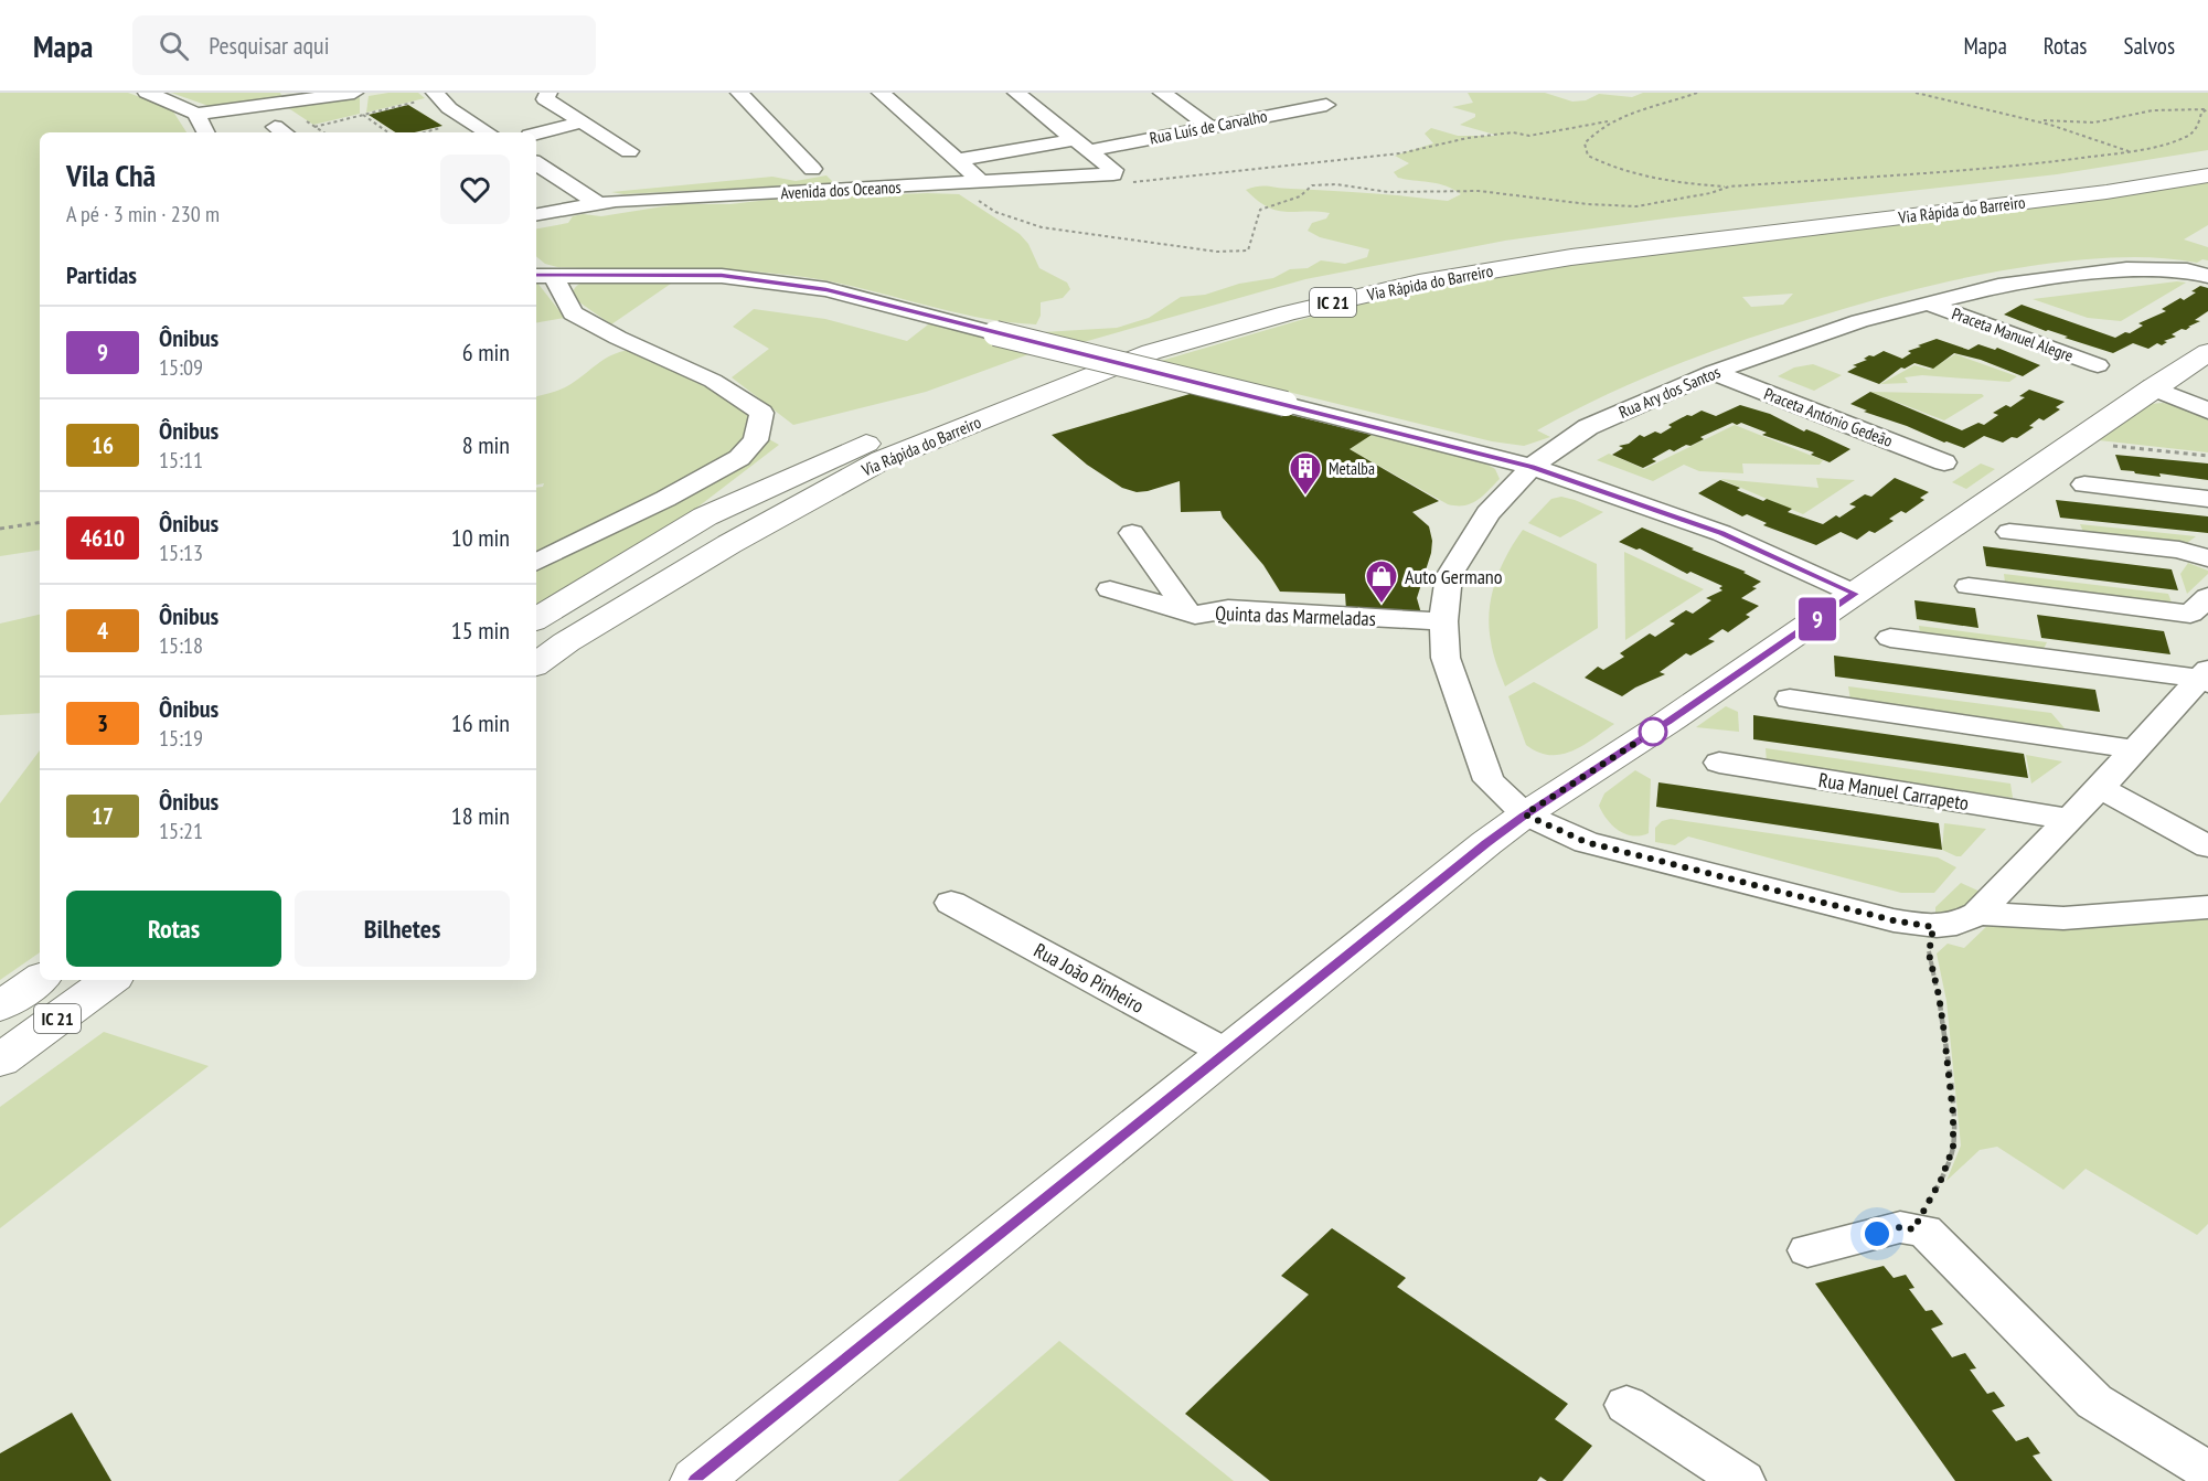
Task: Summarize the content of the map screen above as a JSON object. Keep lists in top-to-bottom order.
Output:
{
  "streets": {
    "main road": ["Via Rápida do Barreiro", "IC 21"],
    "street": [
      "Rua Luís de Carvalho",
      "Avenida dos Oceanos",
      "Praceta Manuel Alegre",
      "Rua Ary dos Santos",
      "Praceta António Gedeão",
      "Quinta das Marmeladas",
      "Rua Manuel Carrapeto",
      "Rua João Pinheiro"
    ]
  },
  "crossings": [
    ["Rua Luís de Carvalho", "Avenida dos Oceanos"],
    ["Praceta Manuel Alegre", "Rua Ary dos Santos"],
    ["Rua Ary dos Santos", "Praceta António Gedeão"],
    ["Rua Ary dos Santos", "Quinta das Marmeladas"]
  ],
  "places": {
    "building": ["Metalba"],
    "shop": ["Auto Germano"]
  },
  "lines": ["bus line 9"],
  "page": {
    "header": "Mapa",
    "search": "Pesquisar aqui",
    "nav": ["Mapa", "Rotas", "Salvos"],
    "on_map": "9",
    "heading": [
      ["Vila Chã", "A pé · 3 min · 230 m"],
      "Partidas"
    ],
    "list": [
      {
        "mark": "9",
        "name": "Ônibus",
        "note": "15:09",
        "value": "6 min"
      },
      {
        "mark": "16",
        "name": "Ônibus",
        "note": "15:11",
        "value": "8 min"
      },
      {
        "mark": "4610",
        "name": "Ônibus",
        "note": "15:13",
        "value": "10 min"
      },
      {
        "mark": "4",
        "name": "Ônibus",
        "note": "15:18",
        "value": "15 min"
      },
      {
        "mark": "3",
        "name": "Ônibus",
        "note": "15:19",
        "value": "16 min"
      },
      {
        "mark": "17",
        "name": "Ônibus",
        "note": "15:21",
        "value": "18 min"
      }
    ],
    "buttons": ["Rotas", "Bilhetes"]
  }
}
